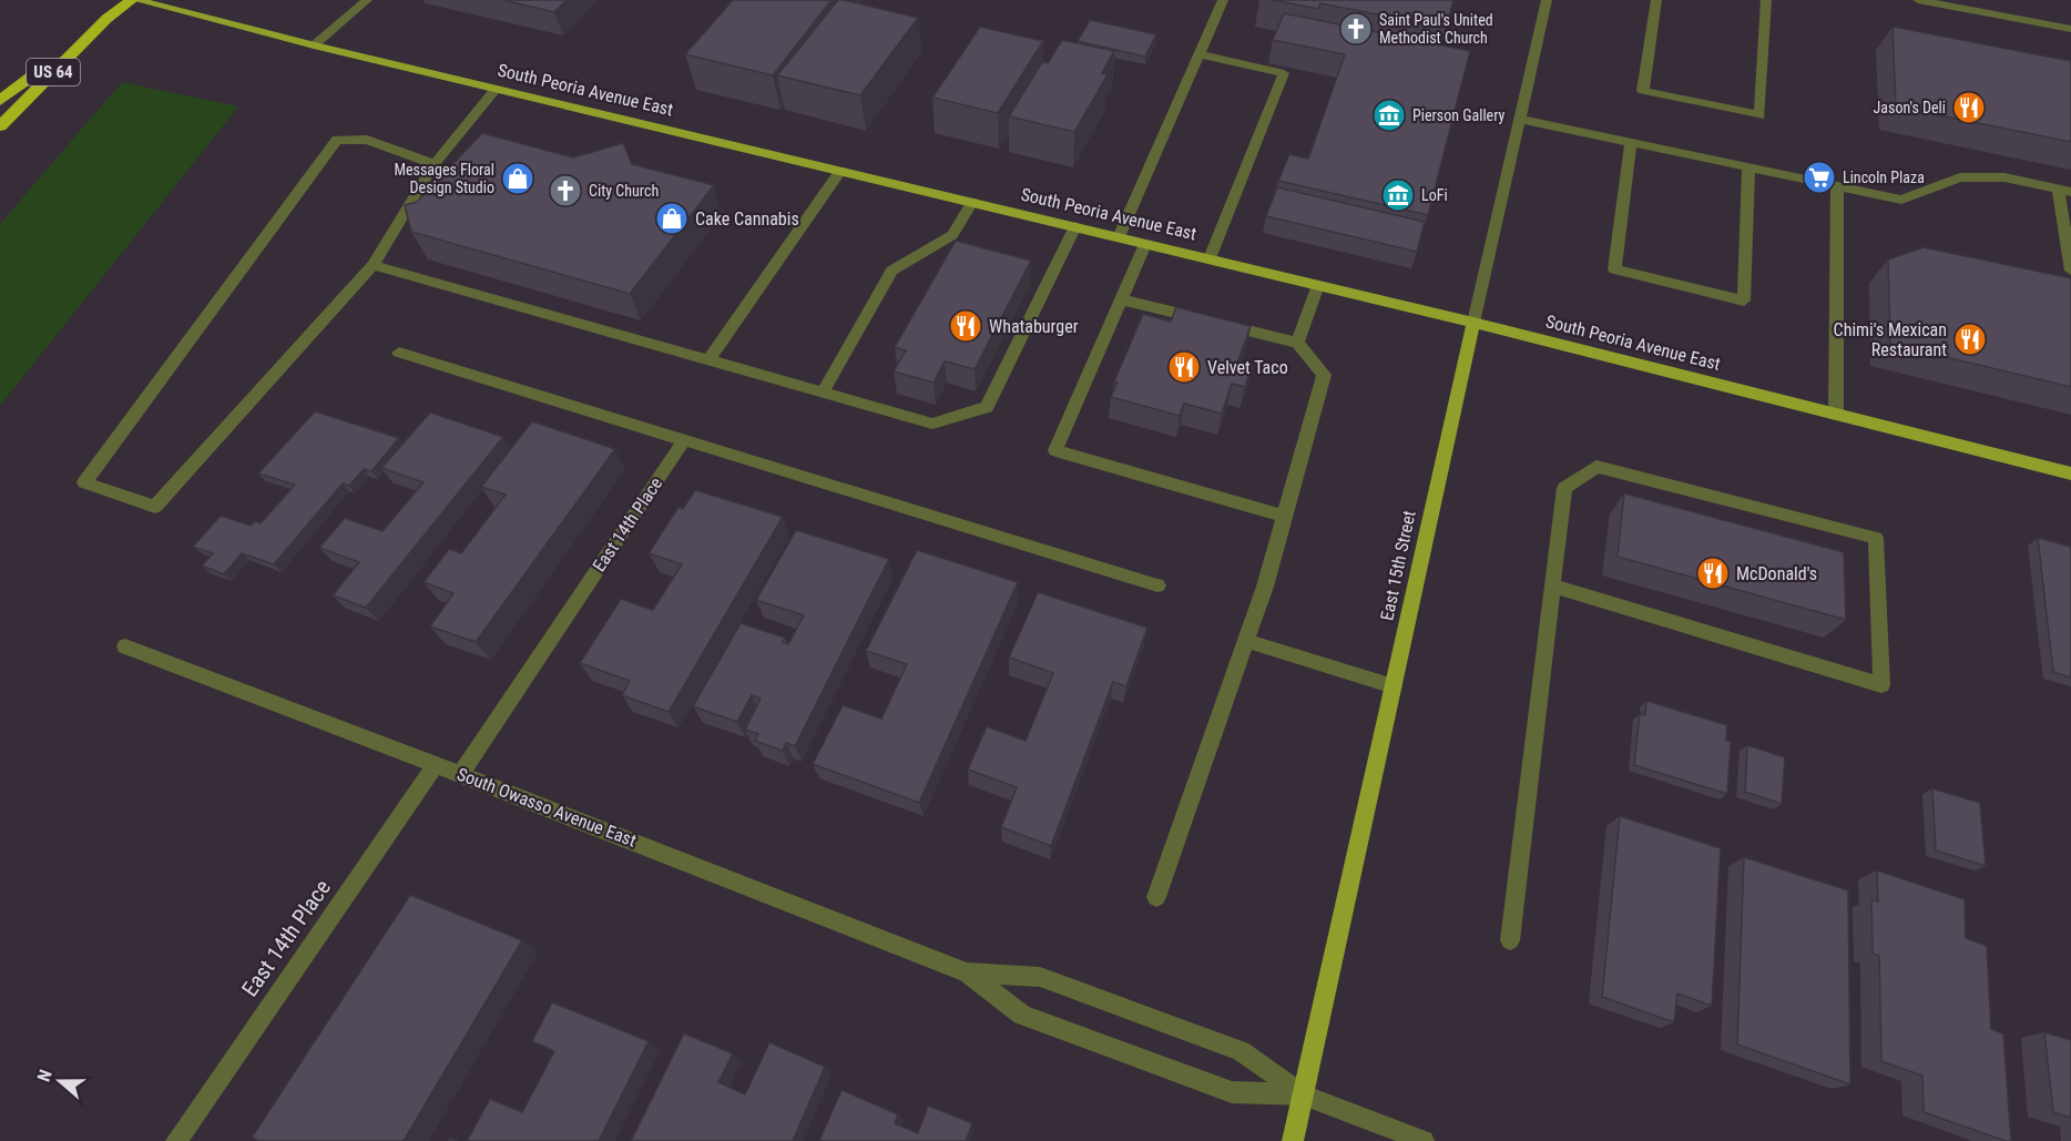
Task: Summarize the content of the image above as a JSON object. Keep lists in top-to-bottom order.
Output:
{
  "streets": {
    "highway": ["US 64"],
    "main road": ["South Peoria Avenue East", "East 15th Street"],
    "street": ["East 14th Place", "South Owasso Avenue East"]
  },
  "crossings": [
    ["US 64", "South Peoria Avenue East"],
    ["South Peoria Avenue East", "East 15th Street"],
    ["East 14th Place", "South Owasso Avenue East"],
    ["East 15th Street", "South Owasso Avenue East"]
  ],
  "places": {
    "church": ["Saint Paul's United Methodist Church", "City Church"],
    "restaurant": [
      "Jason's Deli",
      "Whataburger",
      "Chimi's Mexican Restaurant",
      "Velvet Taco",
      "McDonald's"
    ],
    "museum": ["Pierson Gallery", "LoFi"],
    "supermarket": ["Lincoln Plaza"],
    "shop": ["Messages Floral Design Studio", "Cake Cannabis"]
  },
  "north": "left"
}
